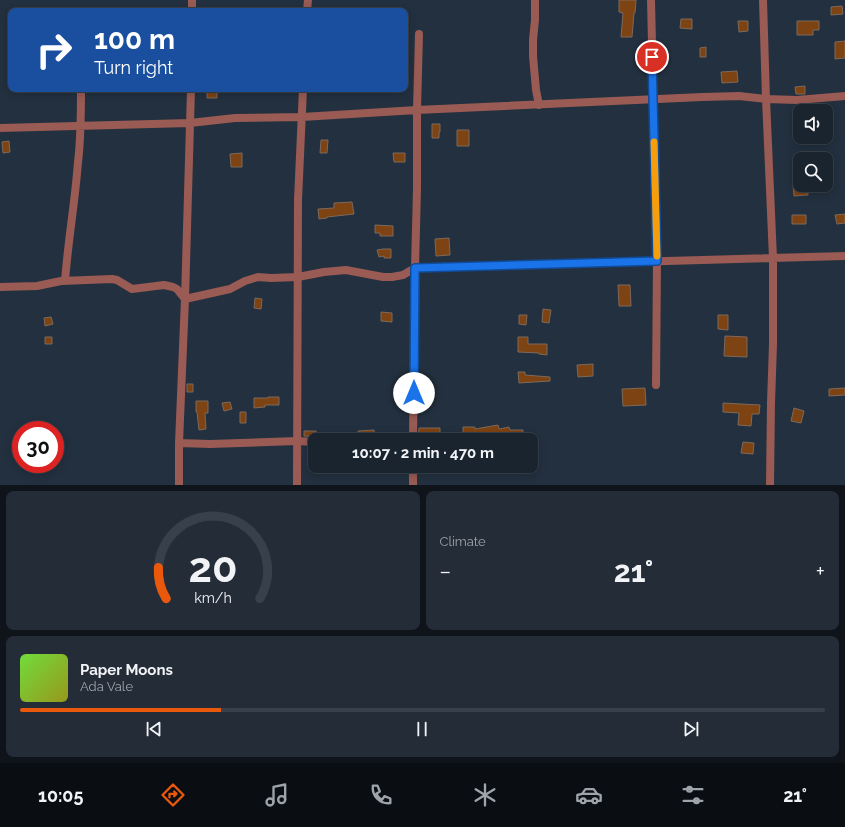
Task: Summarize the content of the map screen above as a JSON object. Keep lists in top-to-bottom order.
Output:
{
  "page": {
    "turn": ["100 m", "Turn right"],
    "limit": "30",
    "trip": "10:07 · 2 min · 470 m",
    "tile": "Climate",
    "heat": ["−", "21°", "+"],
    "song": ["Paper Moons", "Ada Vale"],
    "tabs": ["10:05", "21°"],
    "gauge": ["20", "km/h"]
  }
}
